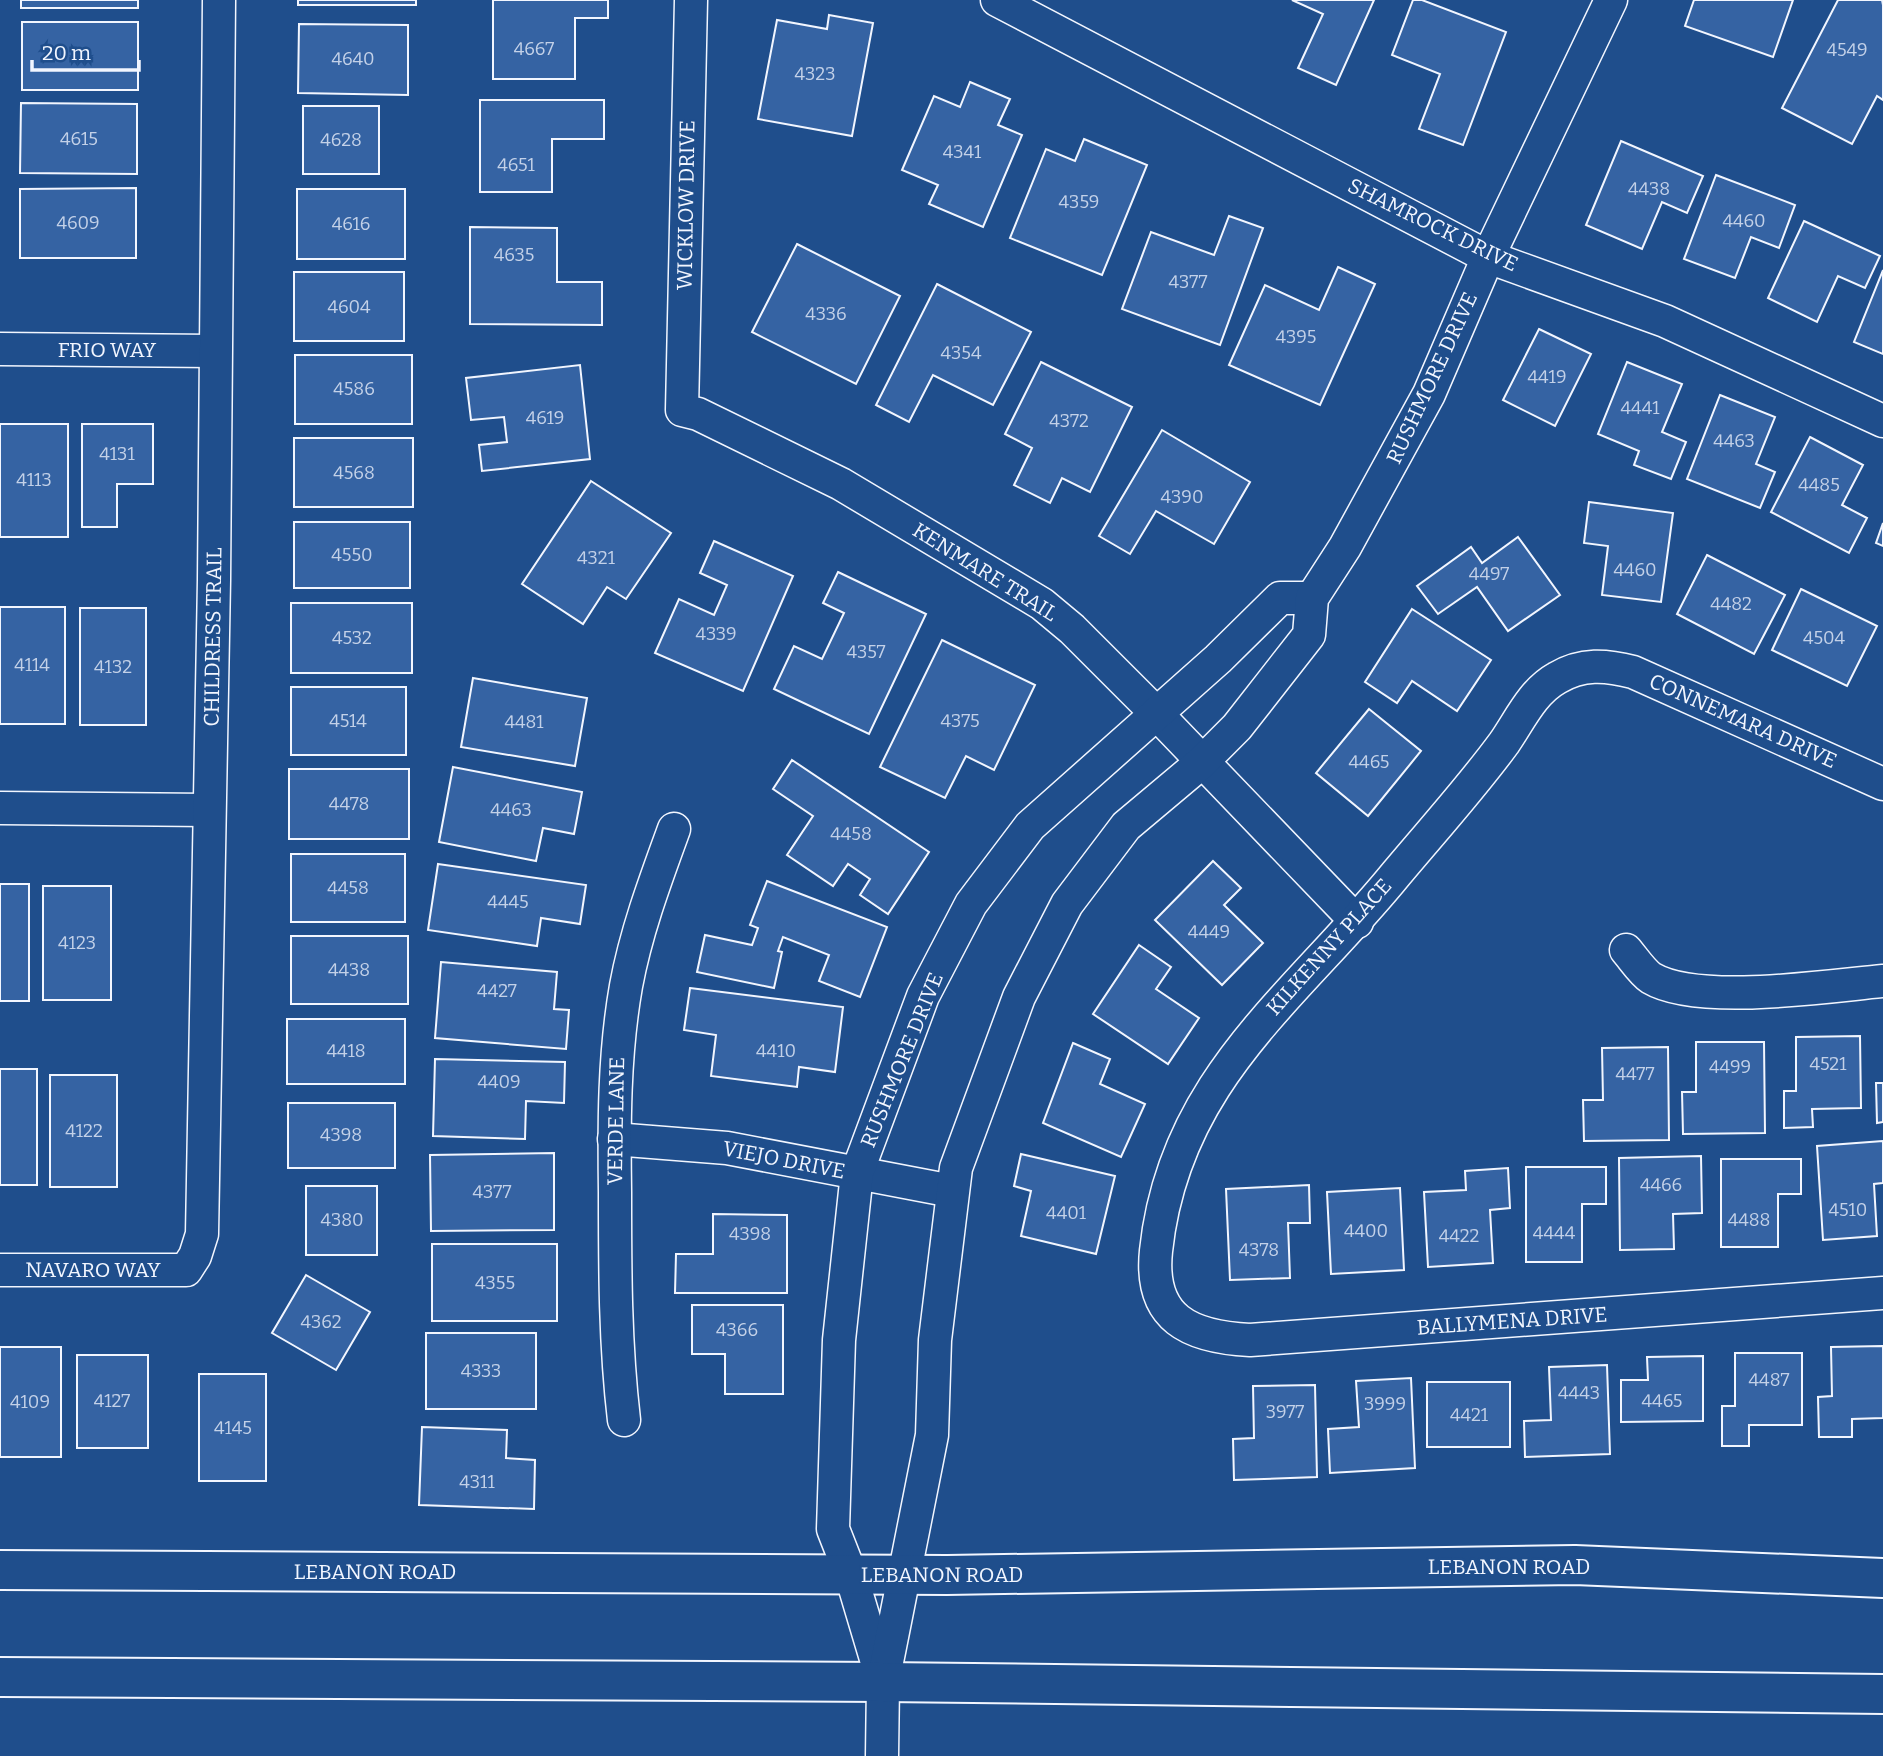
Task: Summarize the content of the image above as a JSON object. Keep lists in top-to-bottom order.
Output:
{
  "streets": {
    "main road": ["LEBANON ROAD"],
    "street": [
      "WICKLOW DRIVE",
      "SHAMROCK DRIVE",
      "FRIO WAY",
      "RUSHMORE DRIVE",
      "KENMARE TRAIL",
      "CHILDRESS TRAIL",
      "CONNEMARA DRIVE",
      "KILKENNY PLACE",
      "VERDE LANE",
      "VIEJO DRIVE",
      "NAVARO WAY",
      "BALLYMENA DRIVE"
    ]
  },
  "crossings": [
    ["WICKLOW DRIVE", "KENMARE TRAIL"],
    ["SHAMROCK DRIVE", "RUSHMORE DRIVE"],
    ["FRIO WAY", "CHILDRESS TRAIL"],
    ["RUSHMORE DRIVE", "KENMARE TRAIL"],
    ["RUSHMORE DRIVE", "VIEJO DRIVE"],
    ["RUSHMORE DRIVE", "LEBANON ROAD"],
    ["KENMARE TRAIL", "KILKENNY PLACE"],
    ["CHILDRESS TRAIL", "NAVARO WAY"],
    ["CONNEMARA DRIVE", "KILKENNY PLACE"],
    ["KILKENNY PLACE", "BALLYMENA DRIVE"],
    ["VERDE LANE", "VIEJO DRIVE"]
  ],
  "house_numbers": [
    "4667",
    "4549",
    "4640",
    "4323",
    "4615",
    "4628",
    "4341",
    "4651",
    "4438",
    "4359",
    "4460",
    "4609",
    "4616",
    "4635",
    "4377",
    "4604",
    "4336",
    "4395",
    "4354",
    "4419",
    "4586",
    "4441",
    "4619",
    "4372",
    "4463",
    "4131",
    "4568",
    "4113",
    "4485",
    "4390",
    "4550",
    "4321",
    "4460",
    "4497",
    "4482",
    "4339",
    "4532",
    "4504",
    "4357",
    "4114",
    "4132",
    "4514",
    "4375",
    "4481",
    "4465",
    "4478",
    "4463",
    "4458",
    "4458",
    "4445",
    "4449",
    "4123",
    "4438",
    "4427",
    "4418",
    "4410",
    "4521",
    "4499",
    "4477",
    "4409",
    "4122",
    "4398",
    "4466",
    "4377",
    "4510",
    "4401",
    "4380",
    "4488",
    "4400",
    "4444",
    "4398",
    "4422",
    "4378",
    "4355",
    "4362",
    "4366",
    "4333",
    "4487",
    "4443",
    "4127",
    "4465",
    "4109",
    "3999",
    "3977",
    "4421",
    "4145",
    "4311"
  ],
  "scale_bar": "20 m"
}
